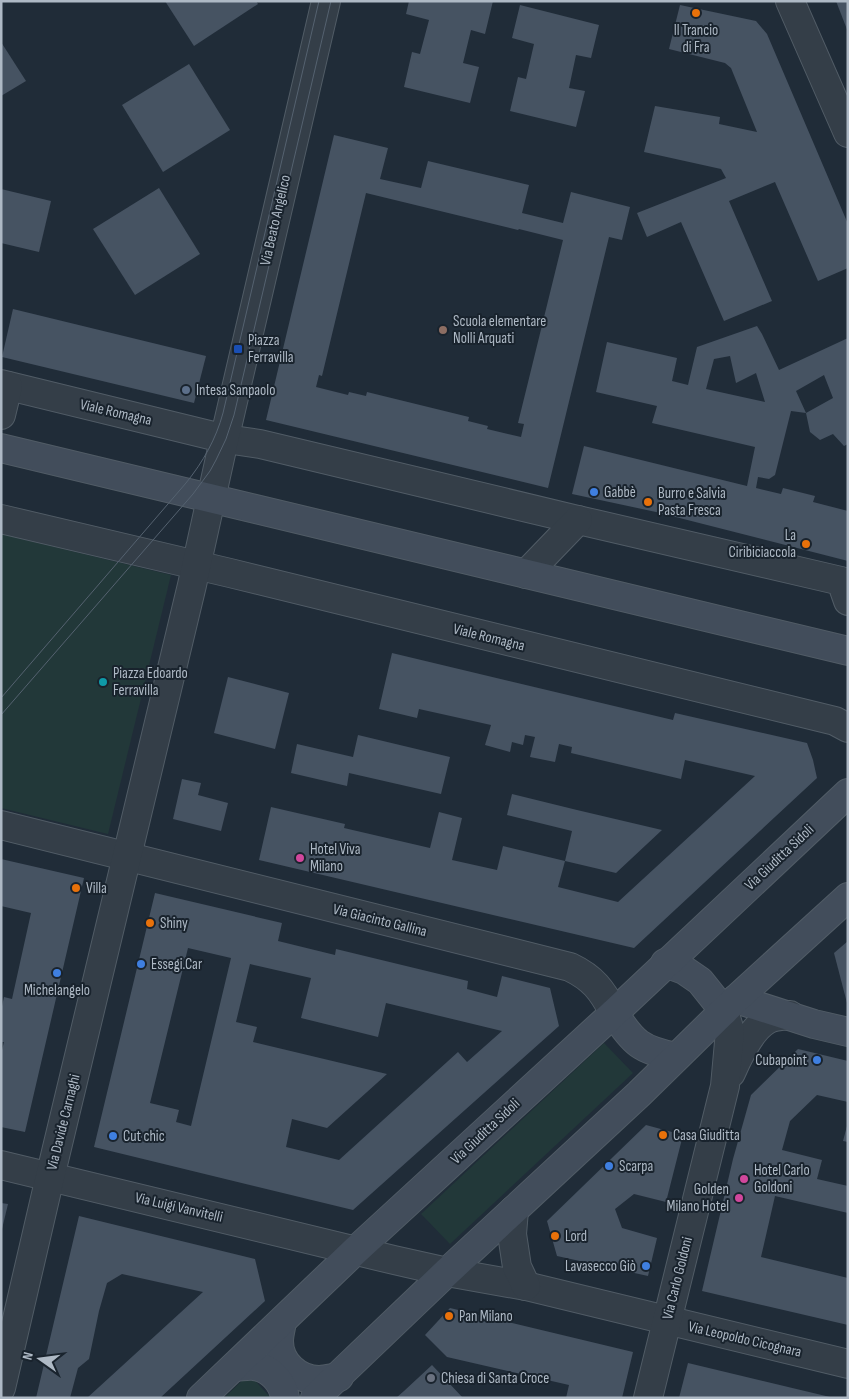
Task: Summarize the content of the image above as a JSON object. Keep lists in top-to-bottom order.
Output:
{
  "streets": {
    "street": [
      "Via Beato Angelico",
      "Viale Romagna",
      "Via Giuditta Sidoli",
      "Via Giacinto Gallina",
      "Via Davide Carnaghi",
      "Via Luigi Vanvitelli",
      "Via Carlo Goldoni",
      "Via Leopoldo Cicognara"
    ]
  },
  "crossings": [
    ["Via Beato Angelico", "Viale Romagna"],
    ["Via Giuditta Sidoli", "Via Giacinto Gallina"],
    ["Via Giuditta Sidoli", "Via Luigi Vanvitelli"],
    ["Via Giacinto Gallina", "Via Davide Carnaghi"],
    ["Via Davide Carnaghi", "Via Luigi Vanvitelli"],
    ["Via Carlo Goldoni", "Via Leopoldo Cicognara"]
  ],
  "places": {
    "other": [
      "Il Trancio di Fra",
      "Scuola elementare Nolli Arquati",
      "Intesa Sanpaolo",
      "Gabbè",
      "Burro e Salvia Pasta Fresca",
      "La Ciribiciaccola",
      "Piazza Edoardo Ferravilla",
      "Hotel Viva Milano",
      "Villa",
      "Shiny",
      "Essegi.Car",
      "Michelangelo",
      "Cubapoint",
      "Casa Giuditta",
      "Cut chic",
      "Scarpa",
      "Hotel Carlo Goldoni",
      "Golden Milano Hotel",
      "Lord",
      "Lavasecco Giò",
      "Pan Milano",
      "Chiesa di Santa Croce"
    ],
    "transit": ["Piazza Ferravilla"]
  },
  "north": "left"
}
